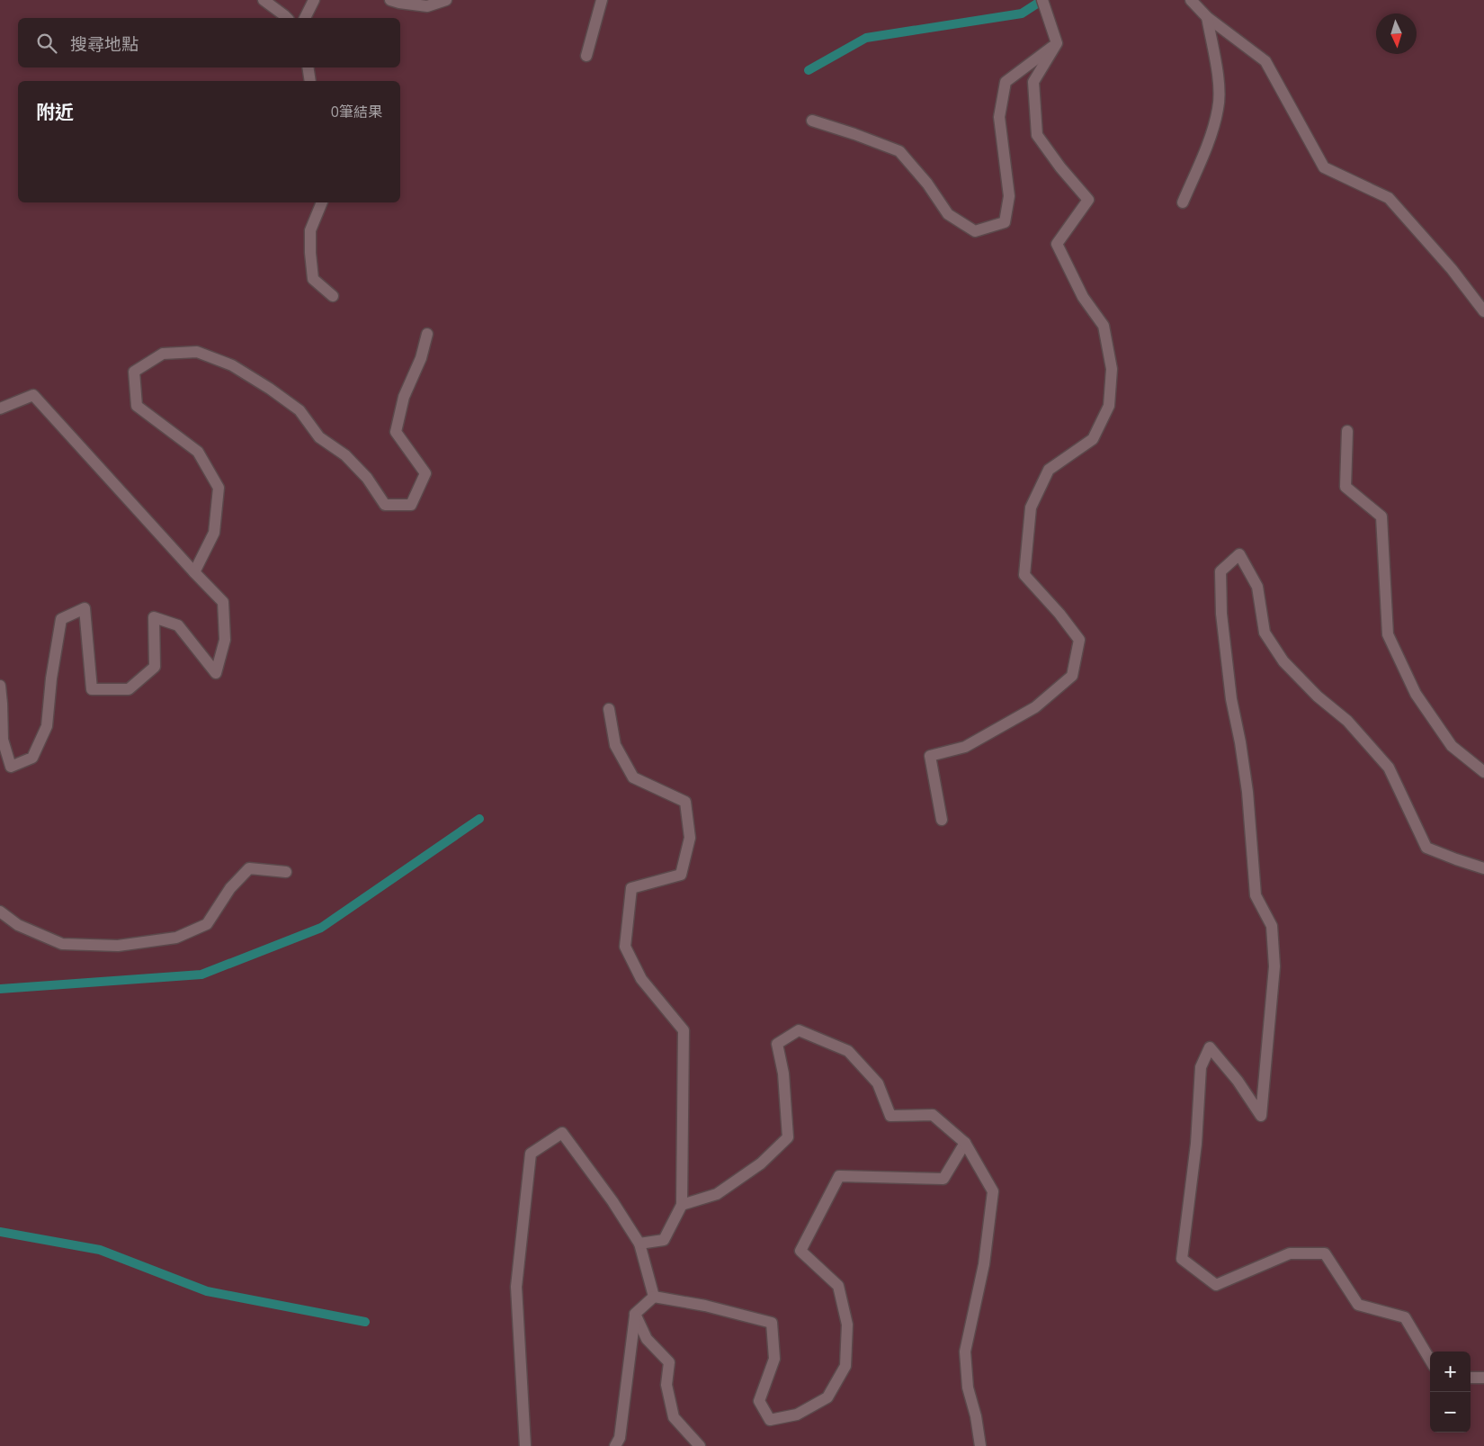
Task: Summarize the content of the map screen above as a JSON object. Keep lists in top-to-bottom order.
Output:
{
  "north": "bottom",
  "page": {
    "search": "搜尋地點",
    "heading": ["附近", "0筆結果"],
    "map_buttons": ["+", "−"]
  }
}
